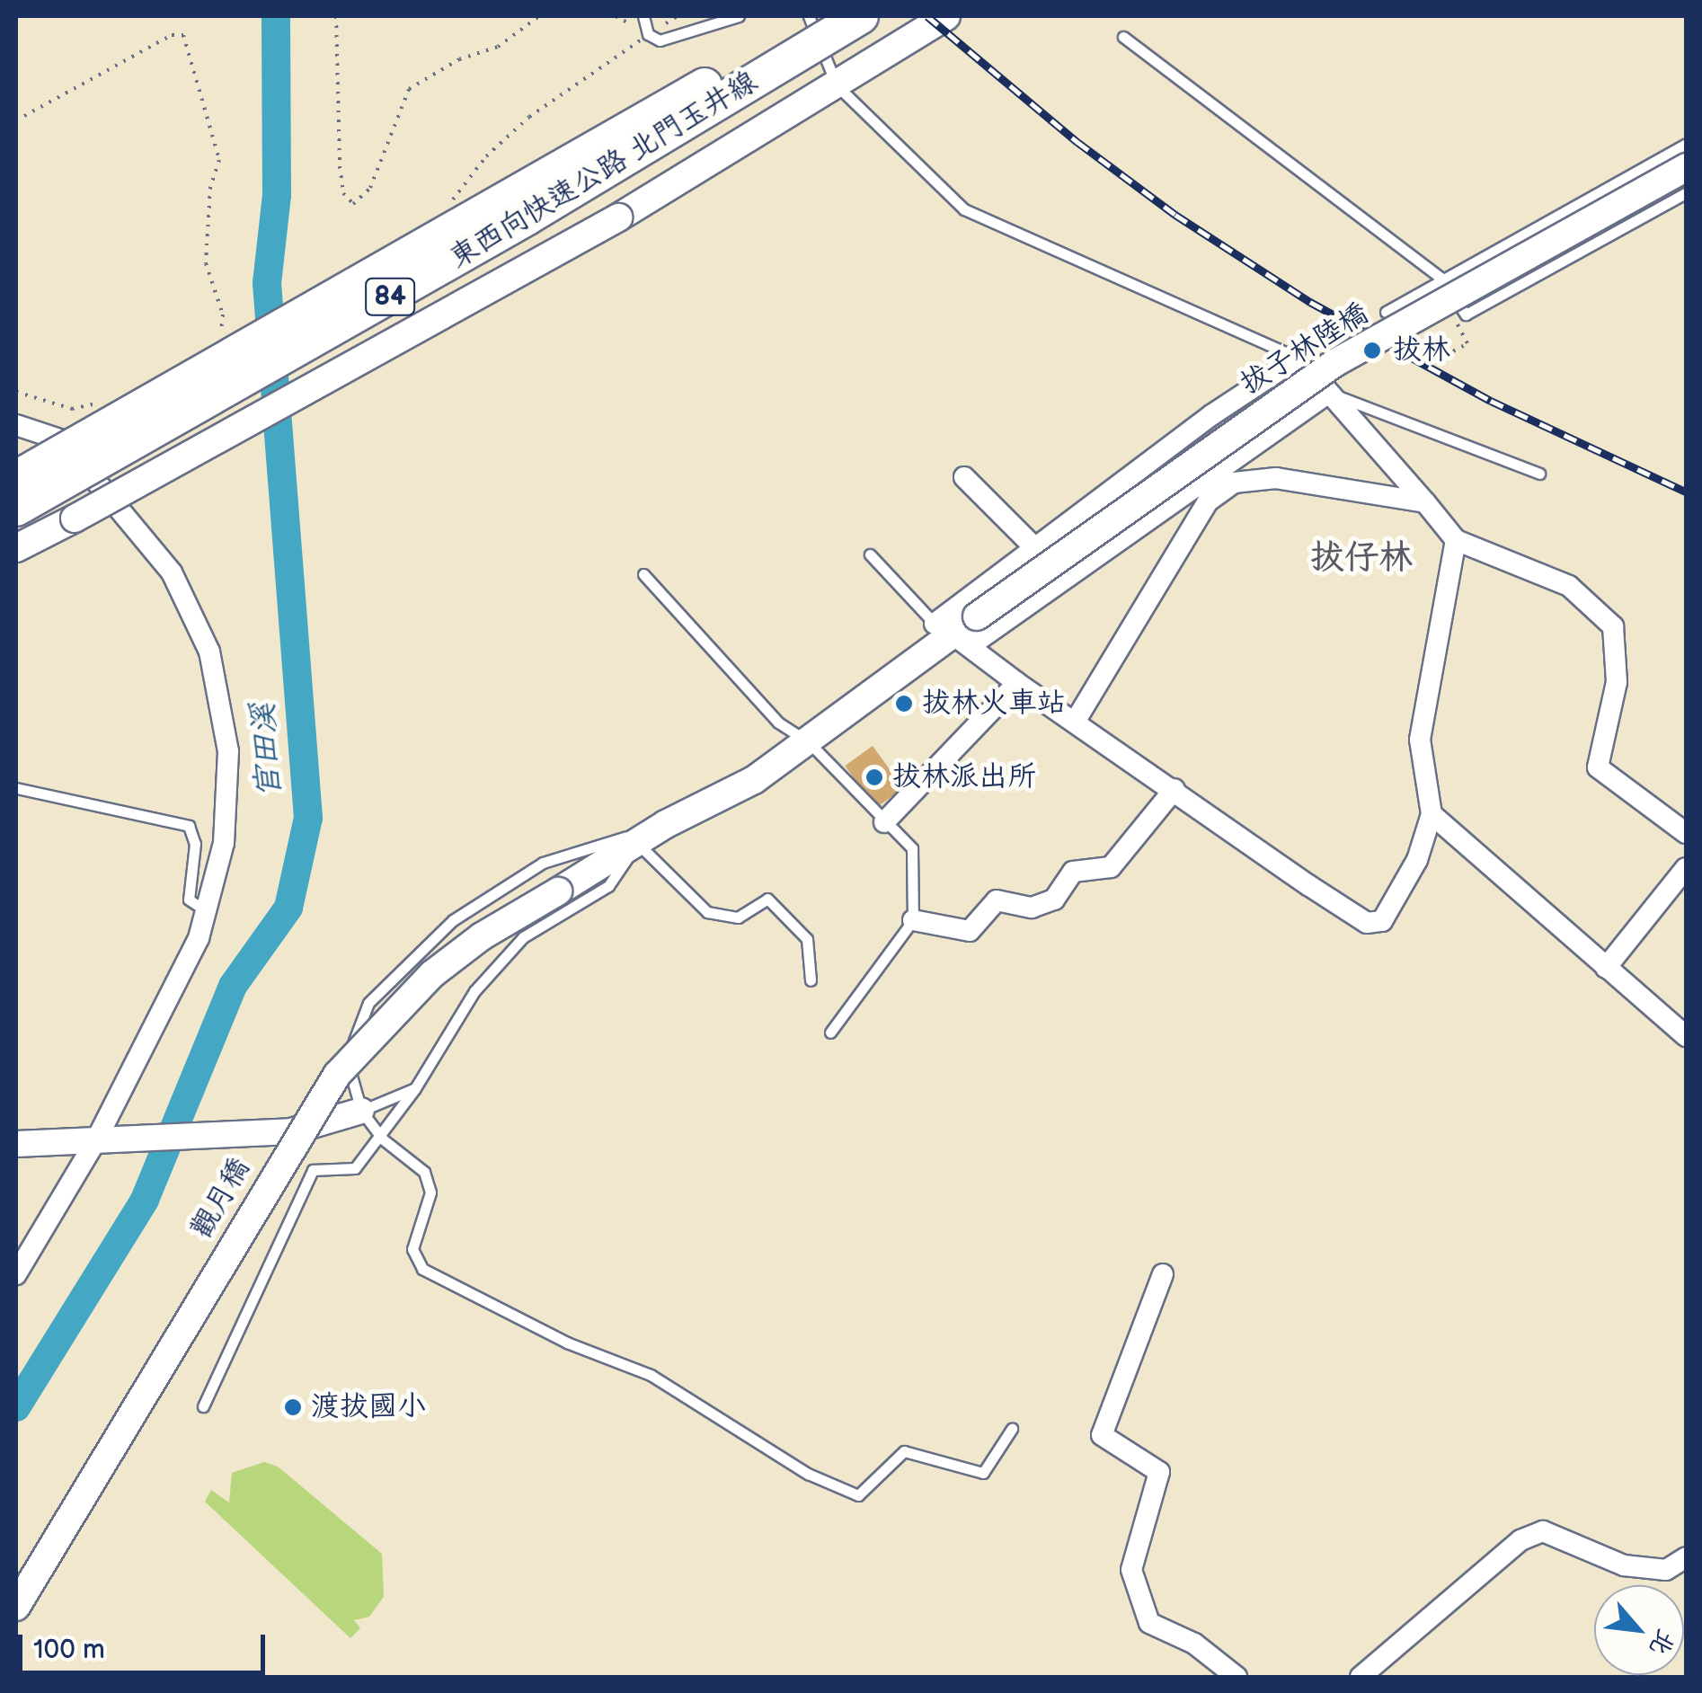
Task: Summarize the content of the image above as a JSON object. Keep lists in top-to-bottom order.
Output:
{
  "streets": {
    "highway": ["東西向快速公路 北門玉井線", "84"],
    "main road": ["拔子林陸橋", "觀月穚"]
  },
  "crossings": [
    ["拔子林陸橋", "觀月穚"]
  ],
  "districts": ["拔仔林"],
  "water": ["官田溪"],
  "places": [
    "拔林",
    "拔林火車站",
    "拔林派出所",
    "渡拔國小"
  ],
  "scale_bar": "100 m",
  "north": "bottom right"
}
